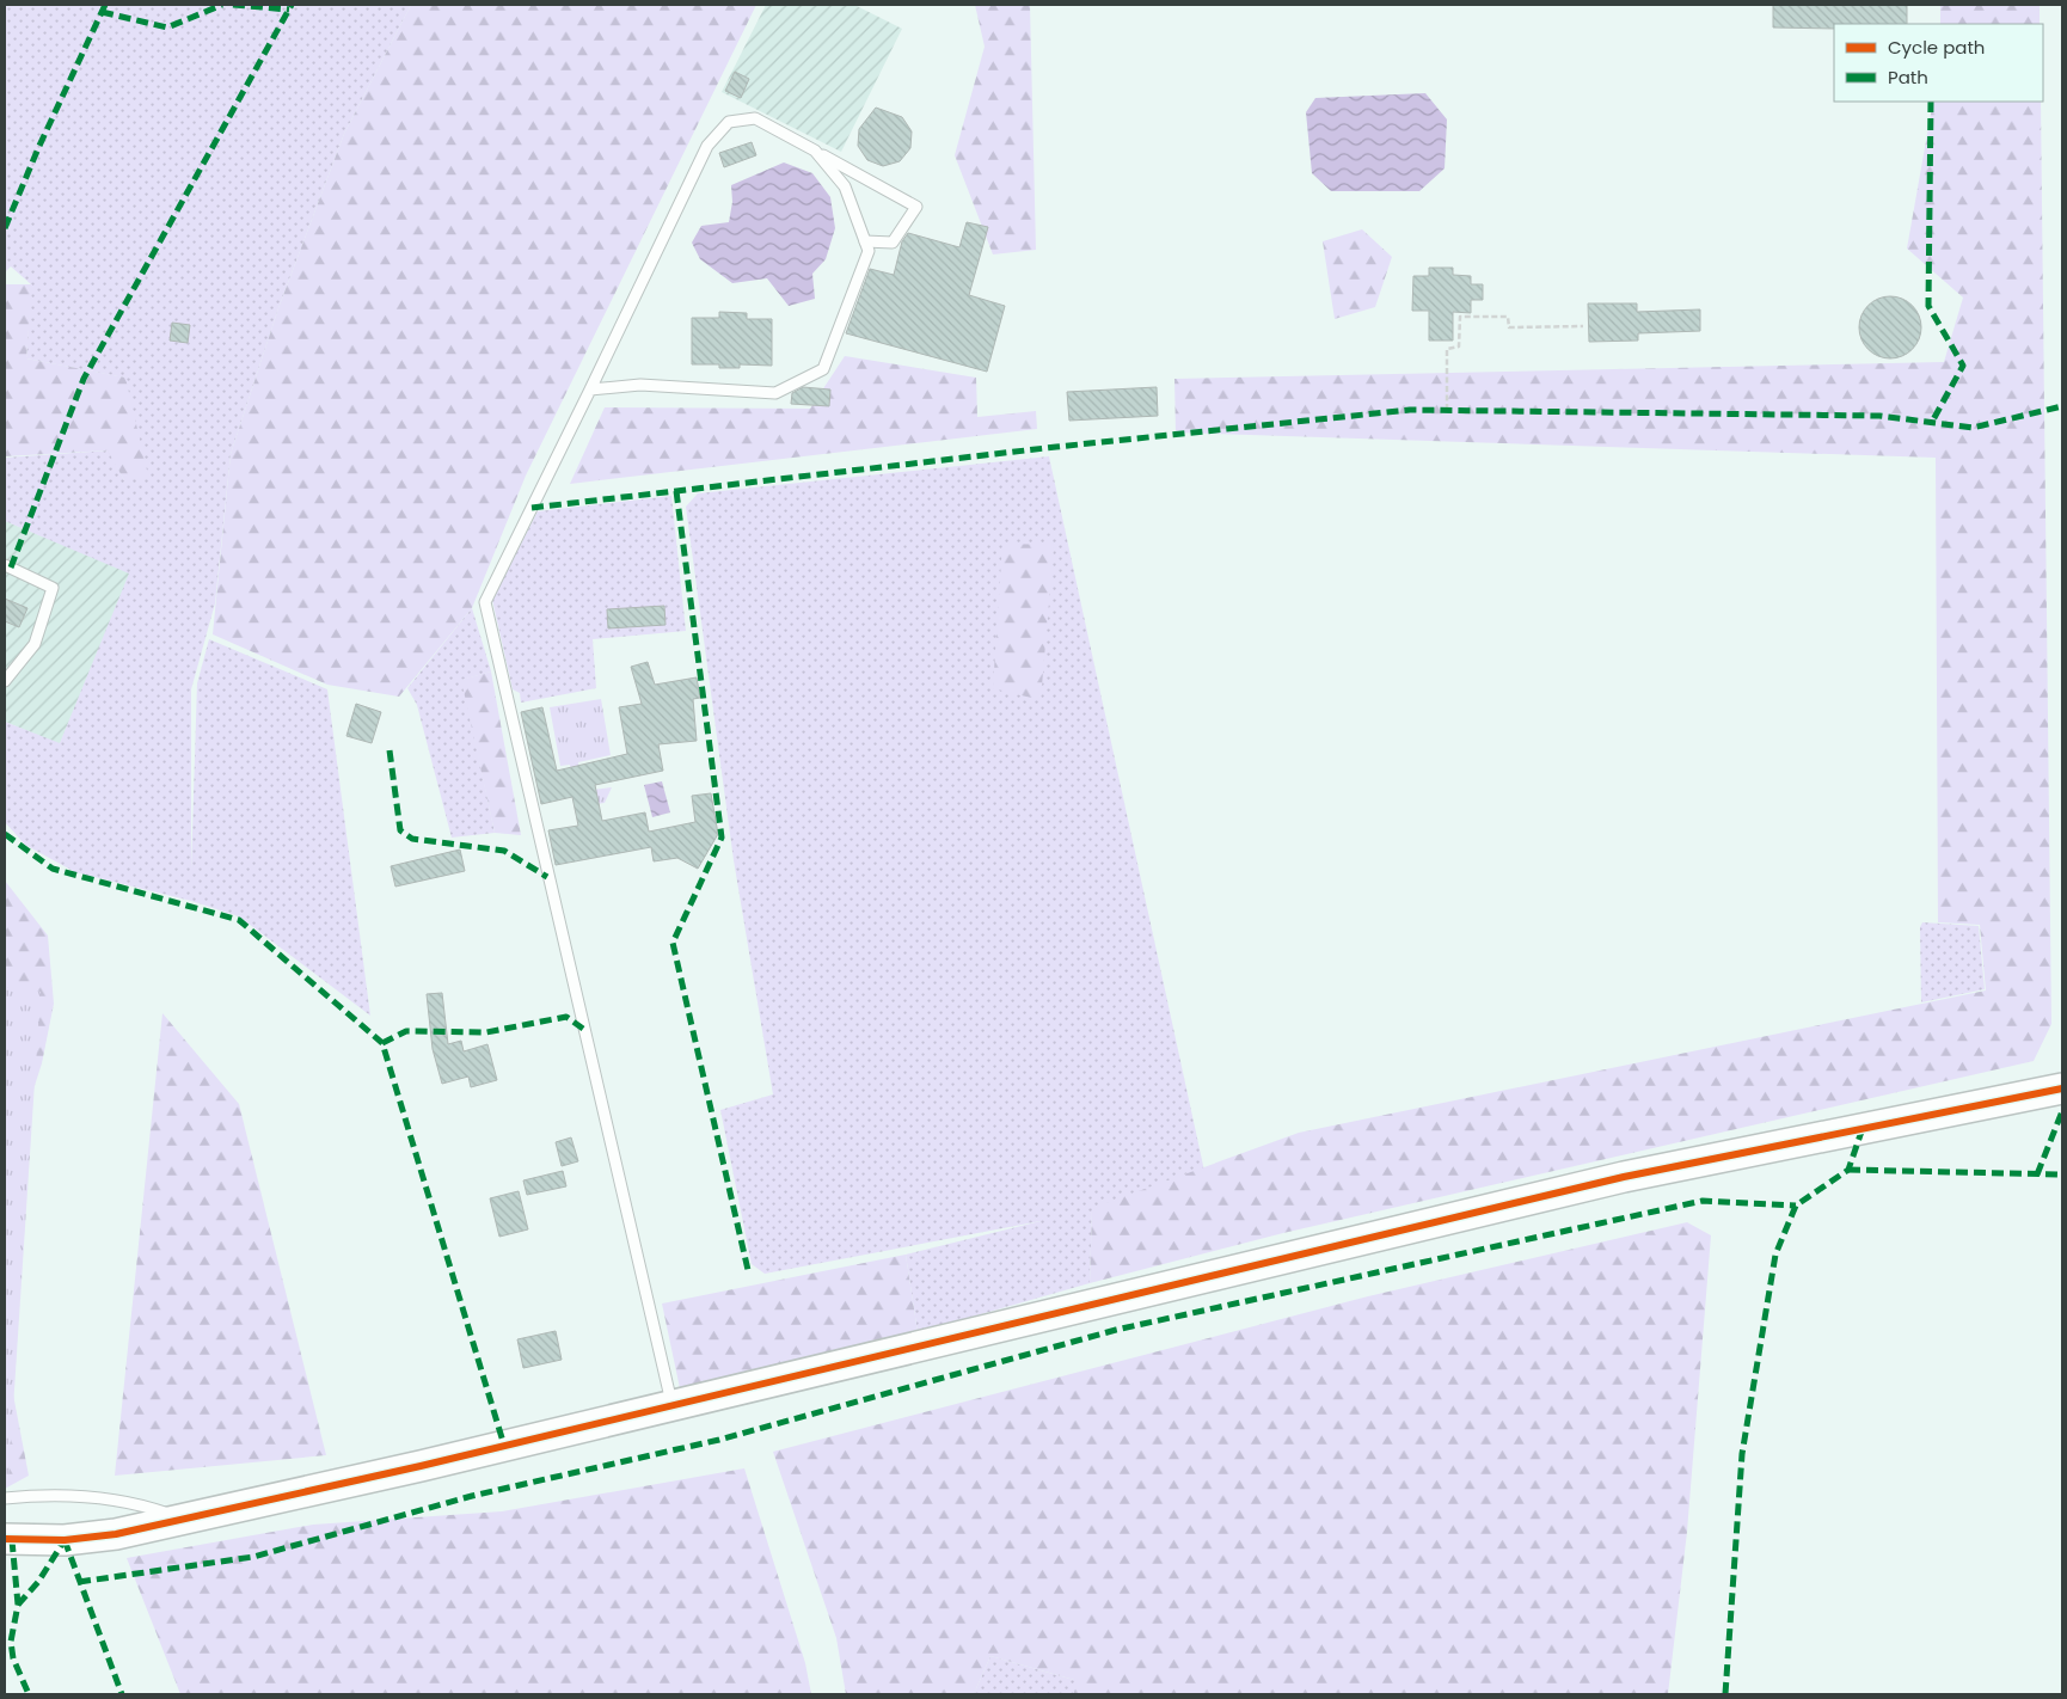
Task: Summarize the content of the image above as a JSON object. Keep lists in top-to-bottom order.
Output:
{
  "legend": ["Cycle path", "Path"]
}
